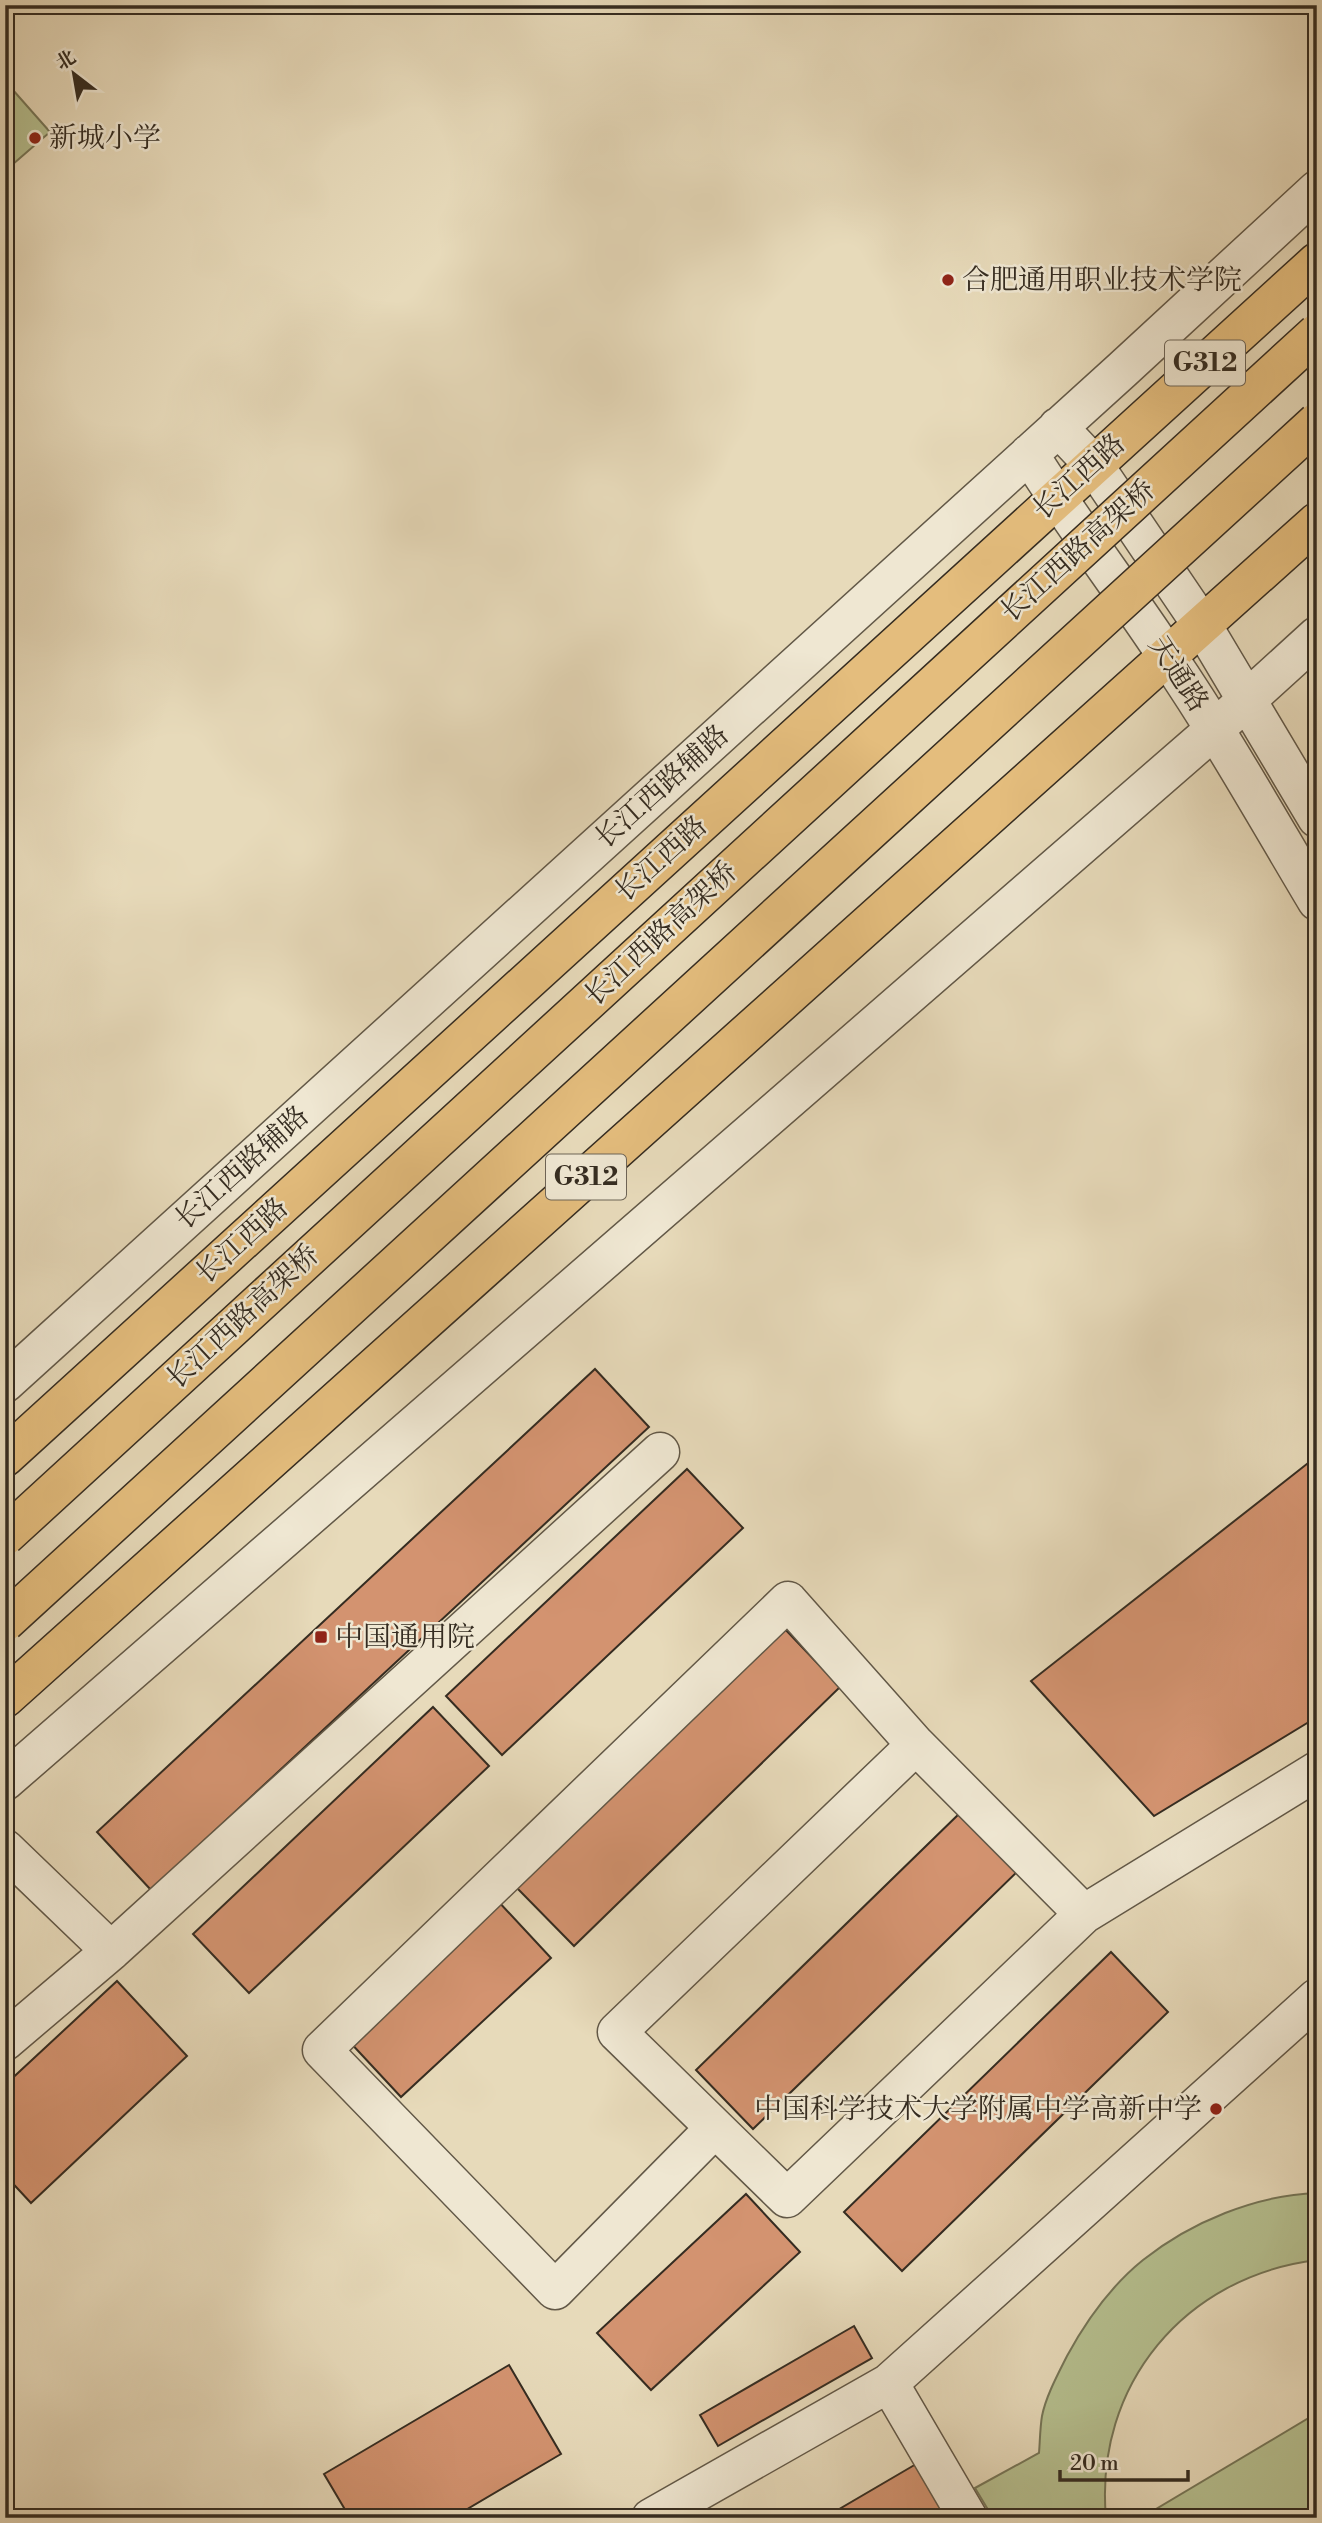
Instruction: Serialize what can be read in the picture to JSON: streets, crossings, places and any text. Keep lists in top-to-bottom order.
{
  "streets": {
    "highway": ["G312", "长江西路", "长江西路高架桥"],
    "street": ["天通路", "长江西路辅路"]
  },
  "crossings": [
    ["G312", "天通路"],
    ["长江西路", "天通路"],
    ["天通路", "长江西路辅路"]
  ],
  "places": {
    "other": ["新城小学", "合肥通用职业技术学院", "中国科学技术大学附属中学高新中学"],
    "transit": ["中国通用院"]
  },
  "scale_bar": "20 m",
  "north": "top left"
}
